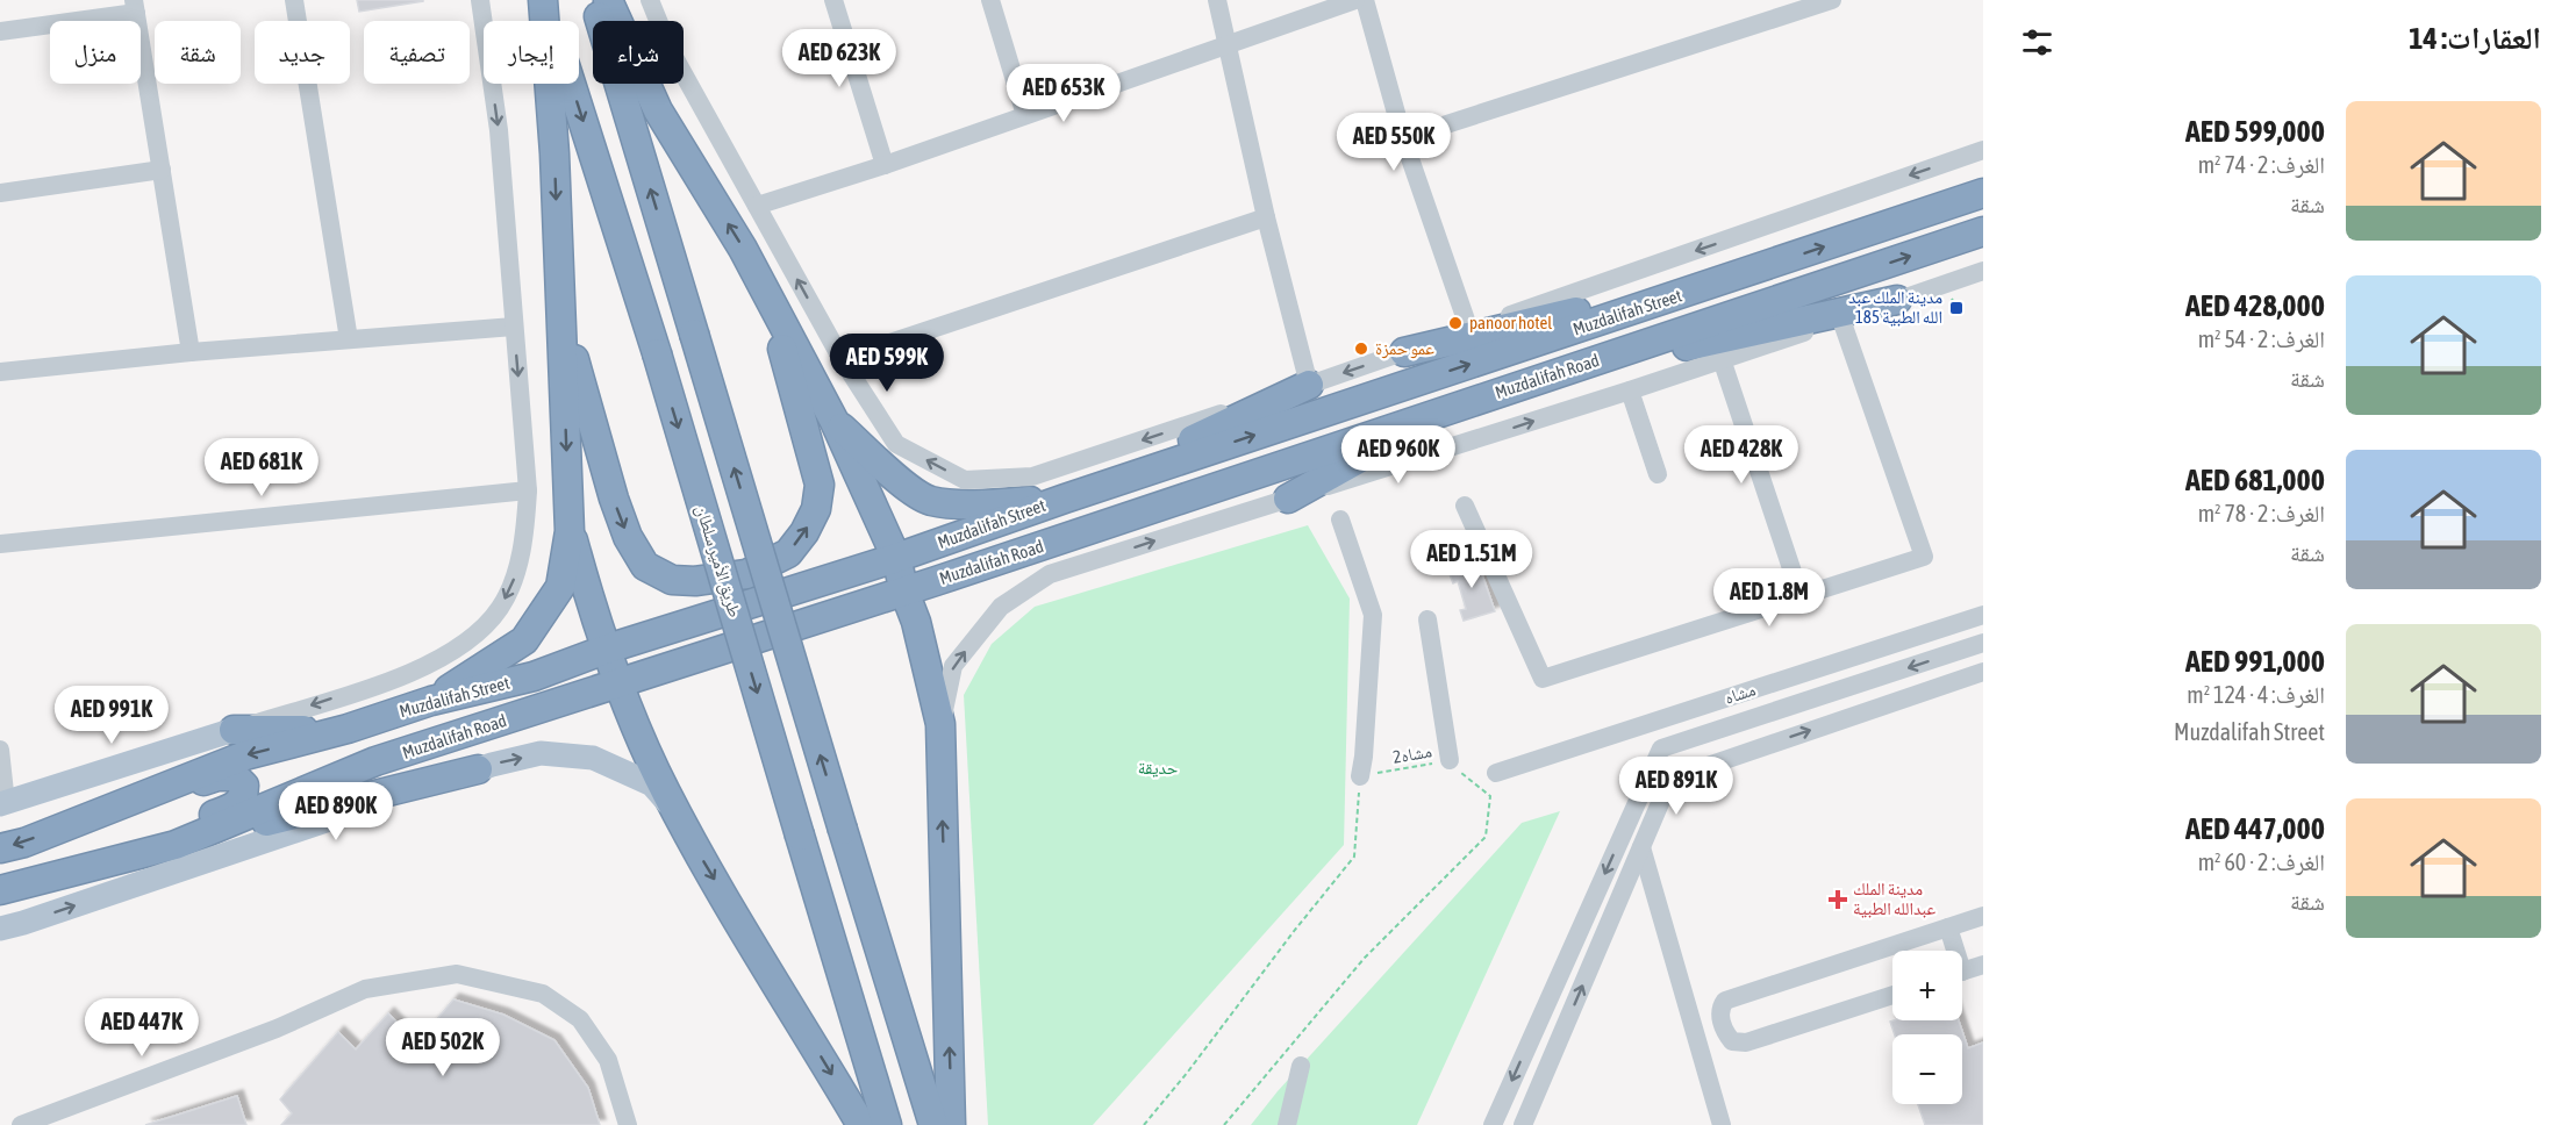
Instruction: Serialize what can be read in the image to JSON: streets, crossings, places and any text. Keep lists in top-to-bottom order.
{
  "streets": {
    "highway": ["Muzdalifah Street", "Muzdalifah Road", "طريق الأمير سلطان"],
    "street": ["مشاه"],
    "path": ["مشاه2"]
  },
  "parks": ["حديقة"],
  "places": {
    "transit": ["مدينة الملك عبد الله الطبية 185"],
    "other": ["panoor hotel", "عمو حمزة"],
    "health": ["مدينة الملك عبدالله الطبية"]
  },
  "page": {
    "heading": "العقارات: 14",
    "chip": [
      "شراء",
      "إيجار",
      "تصفية",
      "جديد",
      "شقة",
      "منزل"
    ],
    "price": [
      "AED 623K",
      "AED 653K",
      "AED 550K",
      "AED 599K",
      "AED 960K",
      "AED 428K",
      "AED 681K",
      "AED 1.51M",
      "AED 1.8M",
      "AED 991K",
      "AED 891K",
      "AED 890K",
      "AED 447K",
      "AED 502K"
    ],
    "list": [
      {
        "name": "AED 599,000",
        "note": "الغرف: 2 · 74 m² · شقة"
      },
      {
        "name": "AED 428,000",
        "note": "الغرف: 2 · 54 m² · شقة"
      },
      {
        "name": "AED 681,000",
        "note": "الغرف: 2 · 78 m² · شقة"
      },
      {
        "name": "AED 991,000",
        "note": "الغرف: 4 · 124 m² · Muzdalifah Street"
      },
      {
        "name": "AED 447,000",
        "note": "الغرف: 2 · 60 m² · شقة"
      }
    ],
    "map_buttons": ["+", "−"]
  }
}
